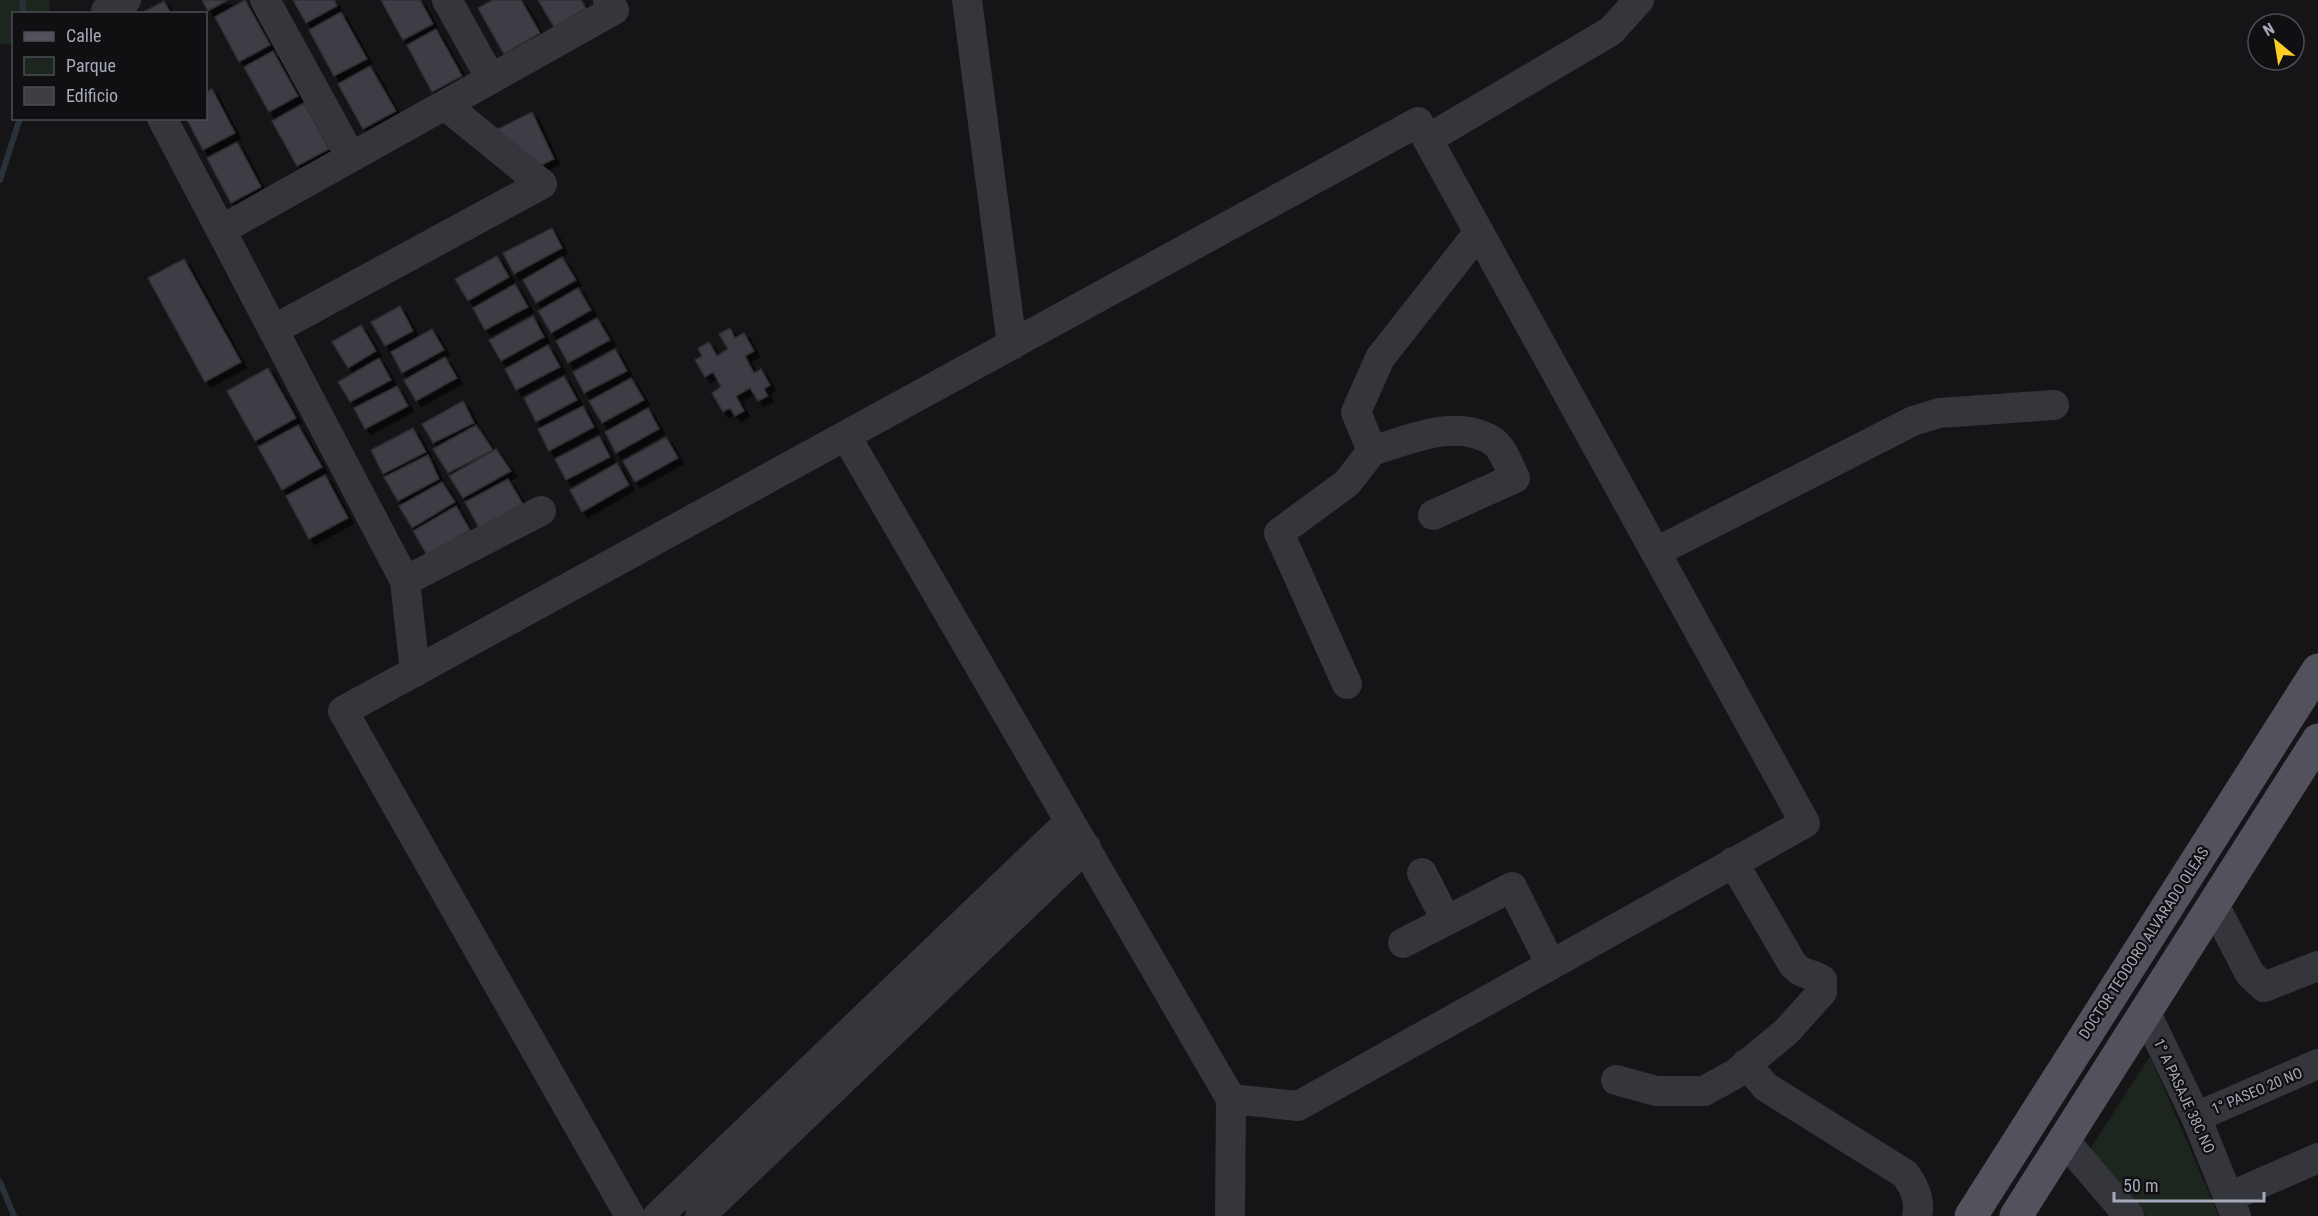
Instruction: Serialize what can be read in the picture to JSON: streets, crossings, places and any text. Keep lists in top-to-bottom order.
{
  "streets": {
    "main road": ["DOCTOR TEODORO ALVARADO OLEAS"],
    "street": ["1° PASEO 20 NO", "1° A PASAJE 38C NO"]
  },
  "crossings": [
    ["1° PASEO 20 NO", "1° A PASAJE 38C NO"]
  ],
  "legend": ["Calle", "Parque", "Edificio"],
  "scale_bar": "50 m",
  "north": "top left"
}
